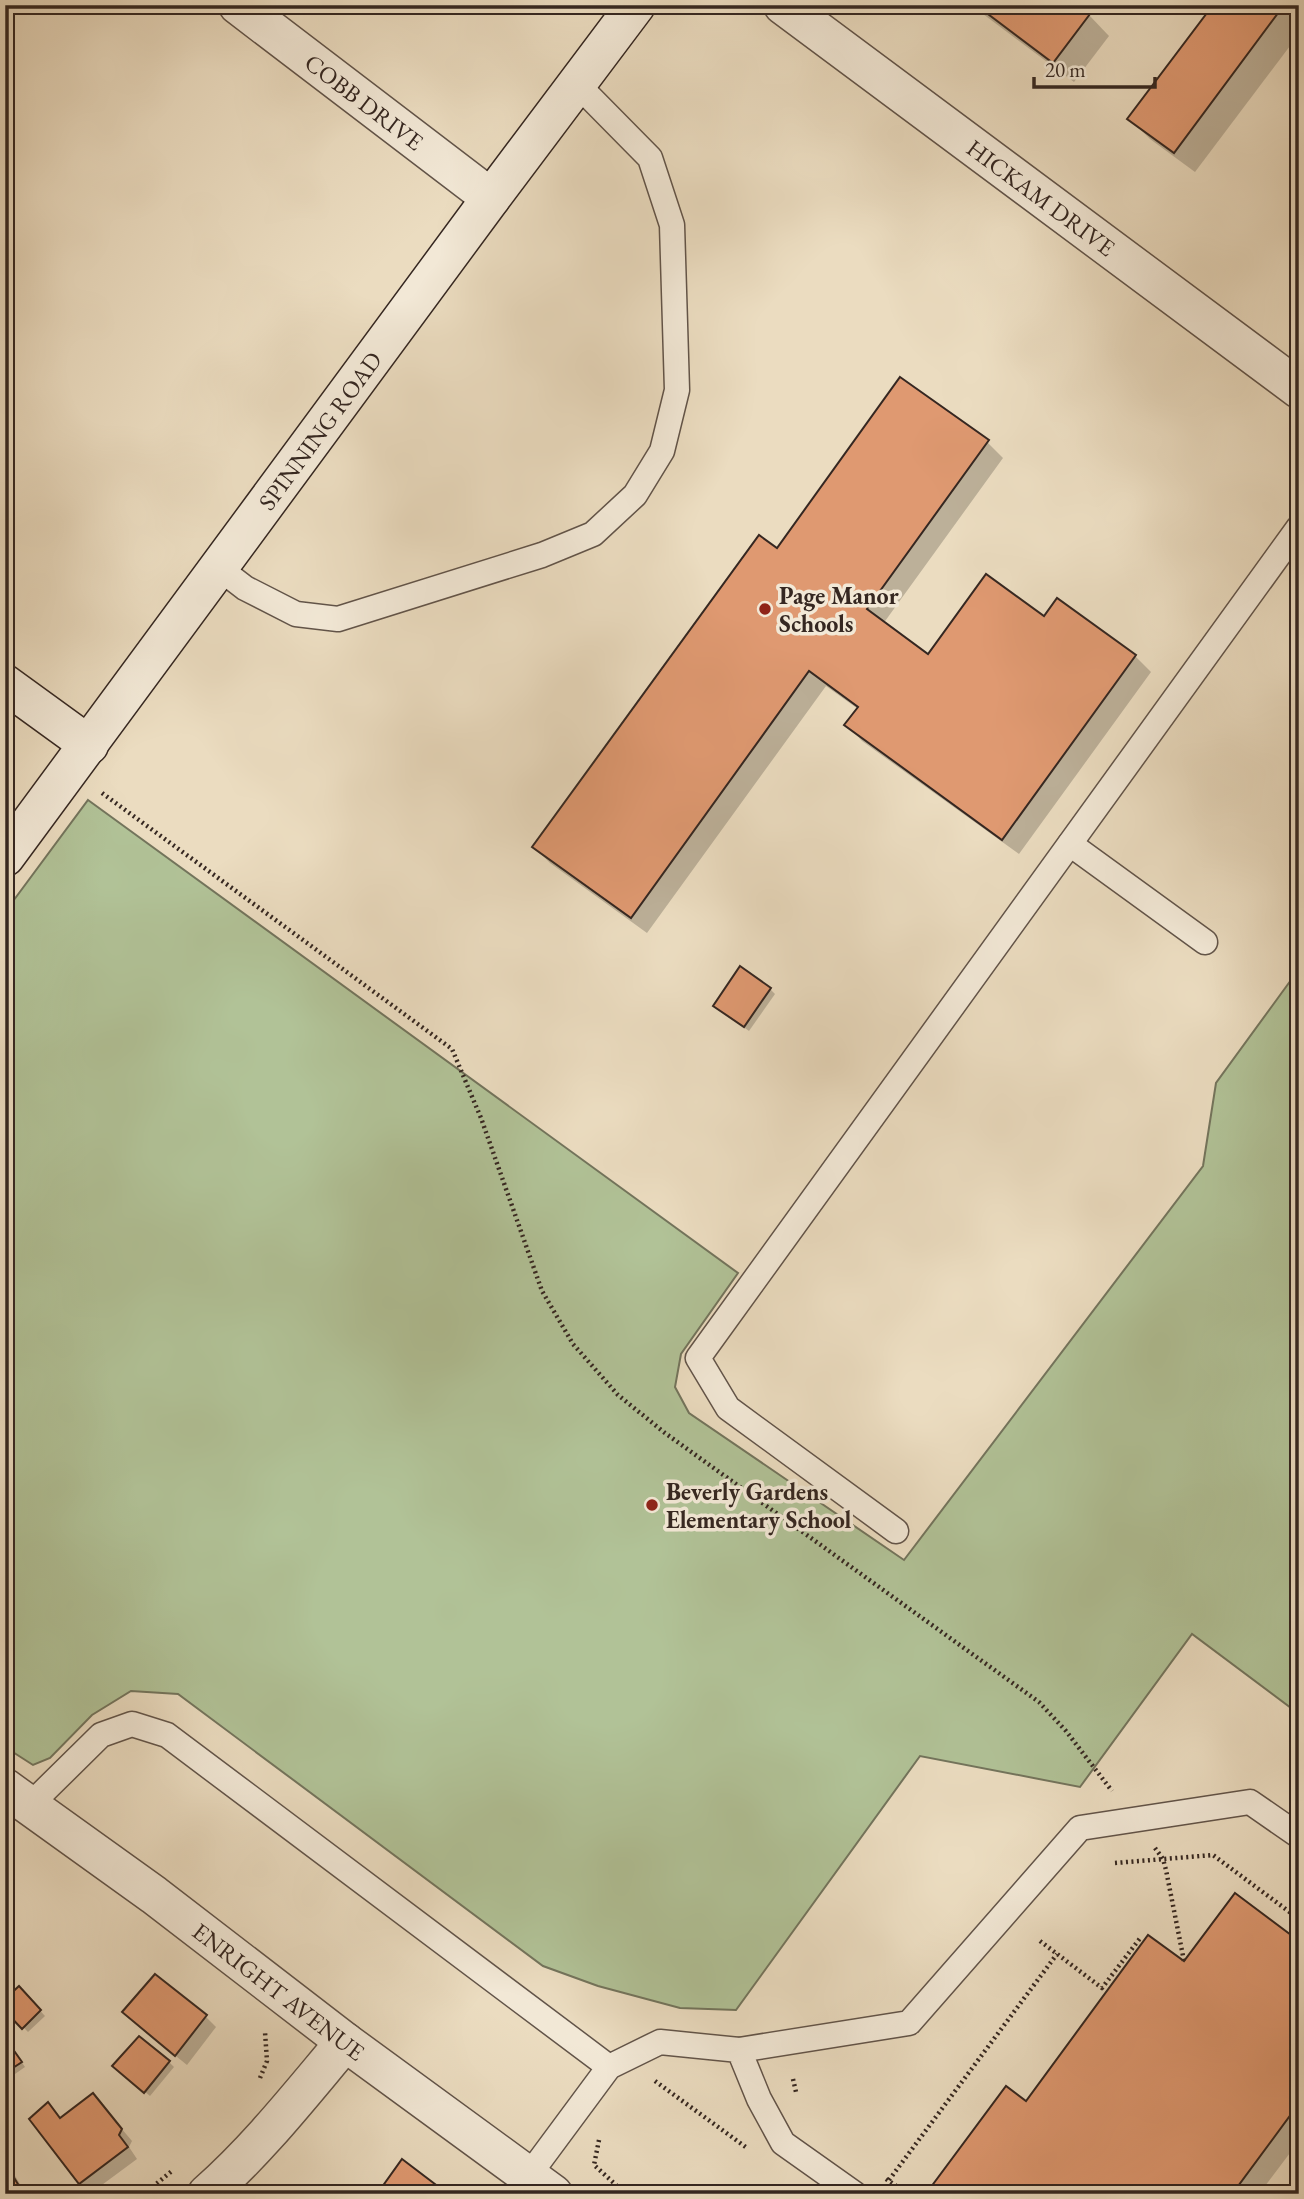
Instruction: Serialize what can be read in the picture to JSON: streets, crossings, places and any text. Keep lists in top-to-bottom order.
{
  "streets": {
    "street": [
      "COBB DRIVE",
      "HICKAM DRIVE",
      "SPINNING ROAD",
      "ENRIGHT AVENUE"
    ]
  },
  "crossings": [
    ["COBB DRIVE", "SPINNING ROAD"]
  ],
  "places": ["Page Manor Schools", "Beverly Gardens Elementary School"],
  "scale_bar": "20 m"
}
